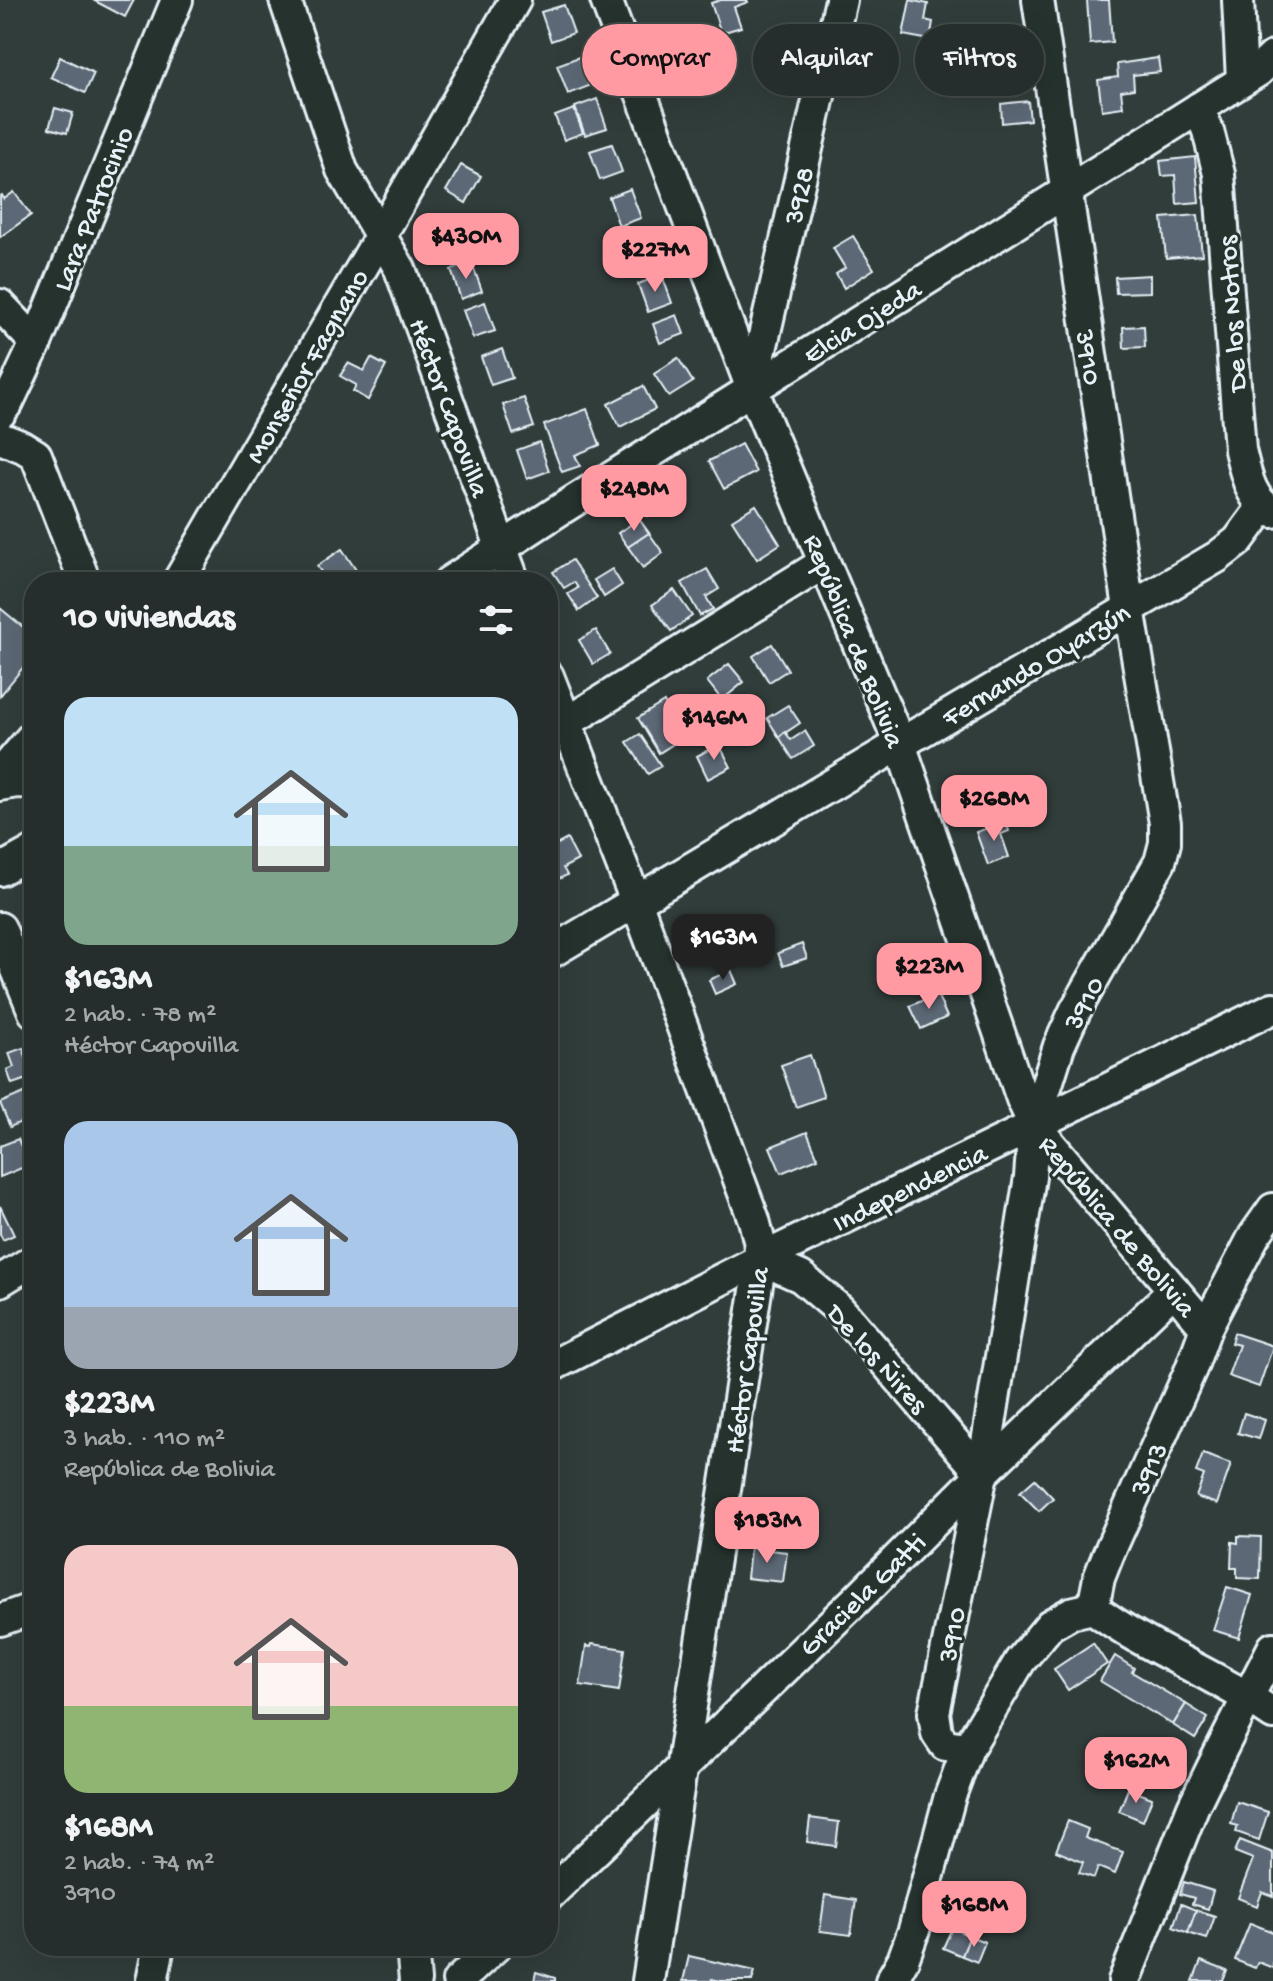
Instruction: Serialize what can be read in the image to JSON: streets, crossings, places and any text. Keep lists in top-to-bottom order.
{
  "streets": {
    "street": [
      "3928",
      "Lara Patrocinio",
      "De los Notros",
      "Elcia Ojeda",
      "3910",
      "Monseñor Fagnano",
      "Héctor Capovilla",
      "República de Bolivia",
      "Fernando Oyarzún",
      "Independencia",
      "De los Ñires",
      "3913",
      "Graciela Gatti"
    ]
  },
  "crossings": [
    ["3928", "Elcia Ojeda"],
    ["3928", "República de Bolivia"],
    ["De los Notros", "Elcia Ojeda"],
    ["De los Notros", "Fernando Oyarzún"],
    ["Elcia Ojeda", "3910"],
    ["Elcia Ojeda", "Héctor Capovilla"],
    ["Elcia Ojeda", "República de Bolivia"],
    ["3910", "República de Bolivia"],
    ["3910", "Fernando Oyarzún"],
    ["3910", "Independencia"],
    ["3910", "De los Ñires"],
    ["3910", "Graciela Gatti"],
    ["Monseñor Fagnano", "Héctor Capovilla"],
    ["Héctor Capovilla", "Fernando Oyarzún"],
    ["Héctor Capovilla", "Independencia"],
    ["Héctor Capovilla", "De los Ñires"],
    ["Héctor Capovilla", "Graciela Gatti"],
    ["República de Bolivia", "Fernando Oyarzún"],
    ["República de Bolivia", "Independencia"],
    ["República de Bolivia", "3913"],
    ["República de Bolivia", "Graciela Gatti"],
    ["Independencia", "De los Ñires"],
    ["De los Ñires", "Graciela Gatti"]
  ],
  "page": {
    "chip": ["Comprar", "Alquilar", "Filtros"],
    "price": [
      "$430M",
      "$227M",
      "$248M",
      "$146M",
      "$268M",
      "$163M",
      "$223M",
      "$183M",
      "$162M",
      "$168M"
    ],
    "heading": "10 viviendas",
    "list": [
      {
        "name": "$163M",
        "note": "2 hab. · 78 m² · Héctor Capovilla"
      },
      {
        "name": "$223M",
        "note": "3 hab. · 110 m² · República de Bolivia"
      },
      {
        "name": "$168M",
        "note": "2 hab. · 74 m² · 3910"
      }
    ]
  }
}
